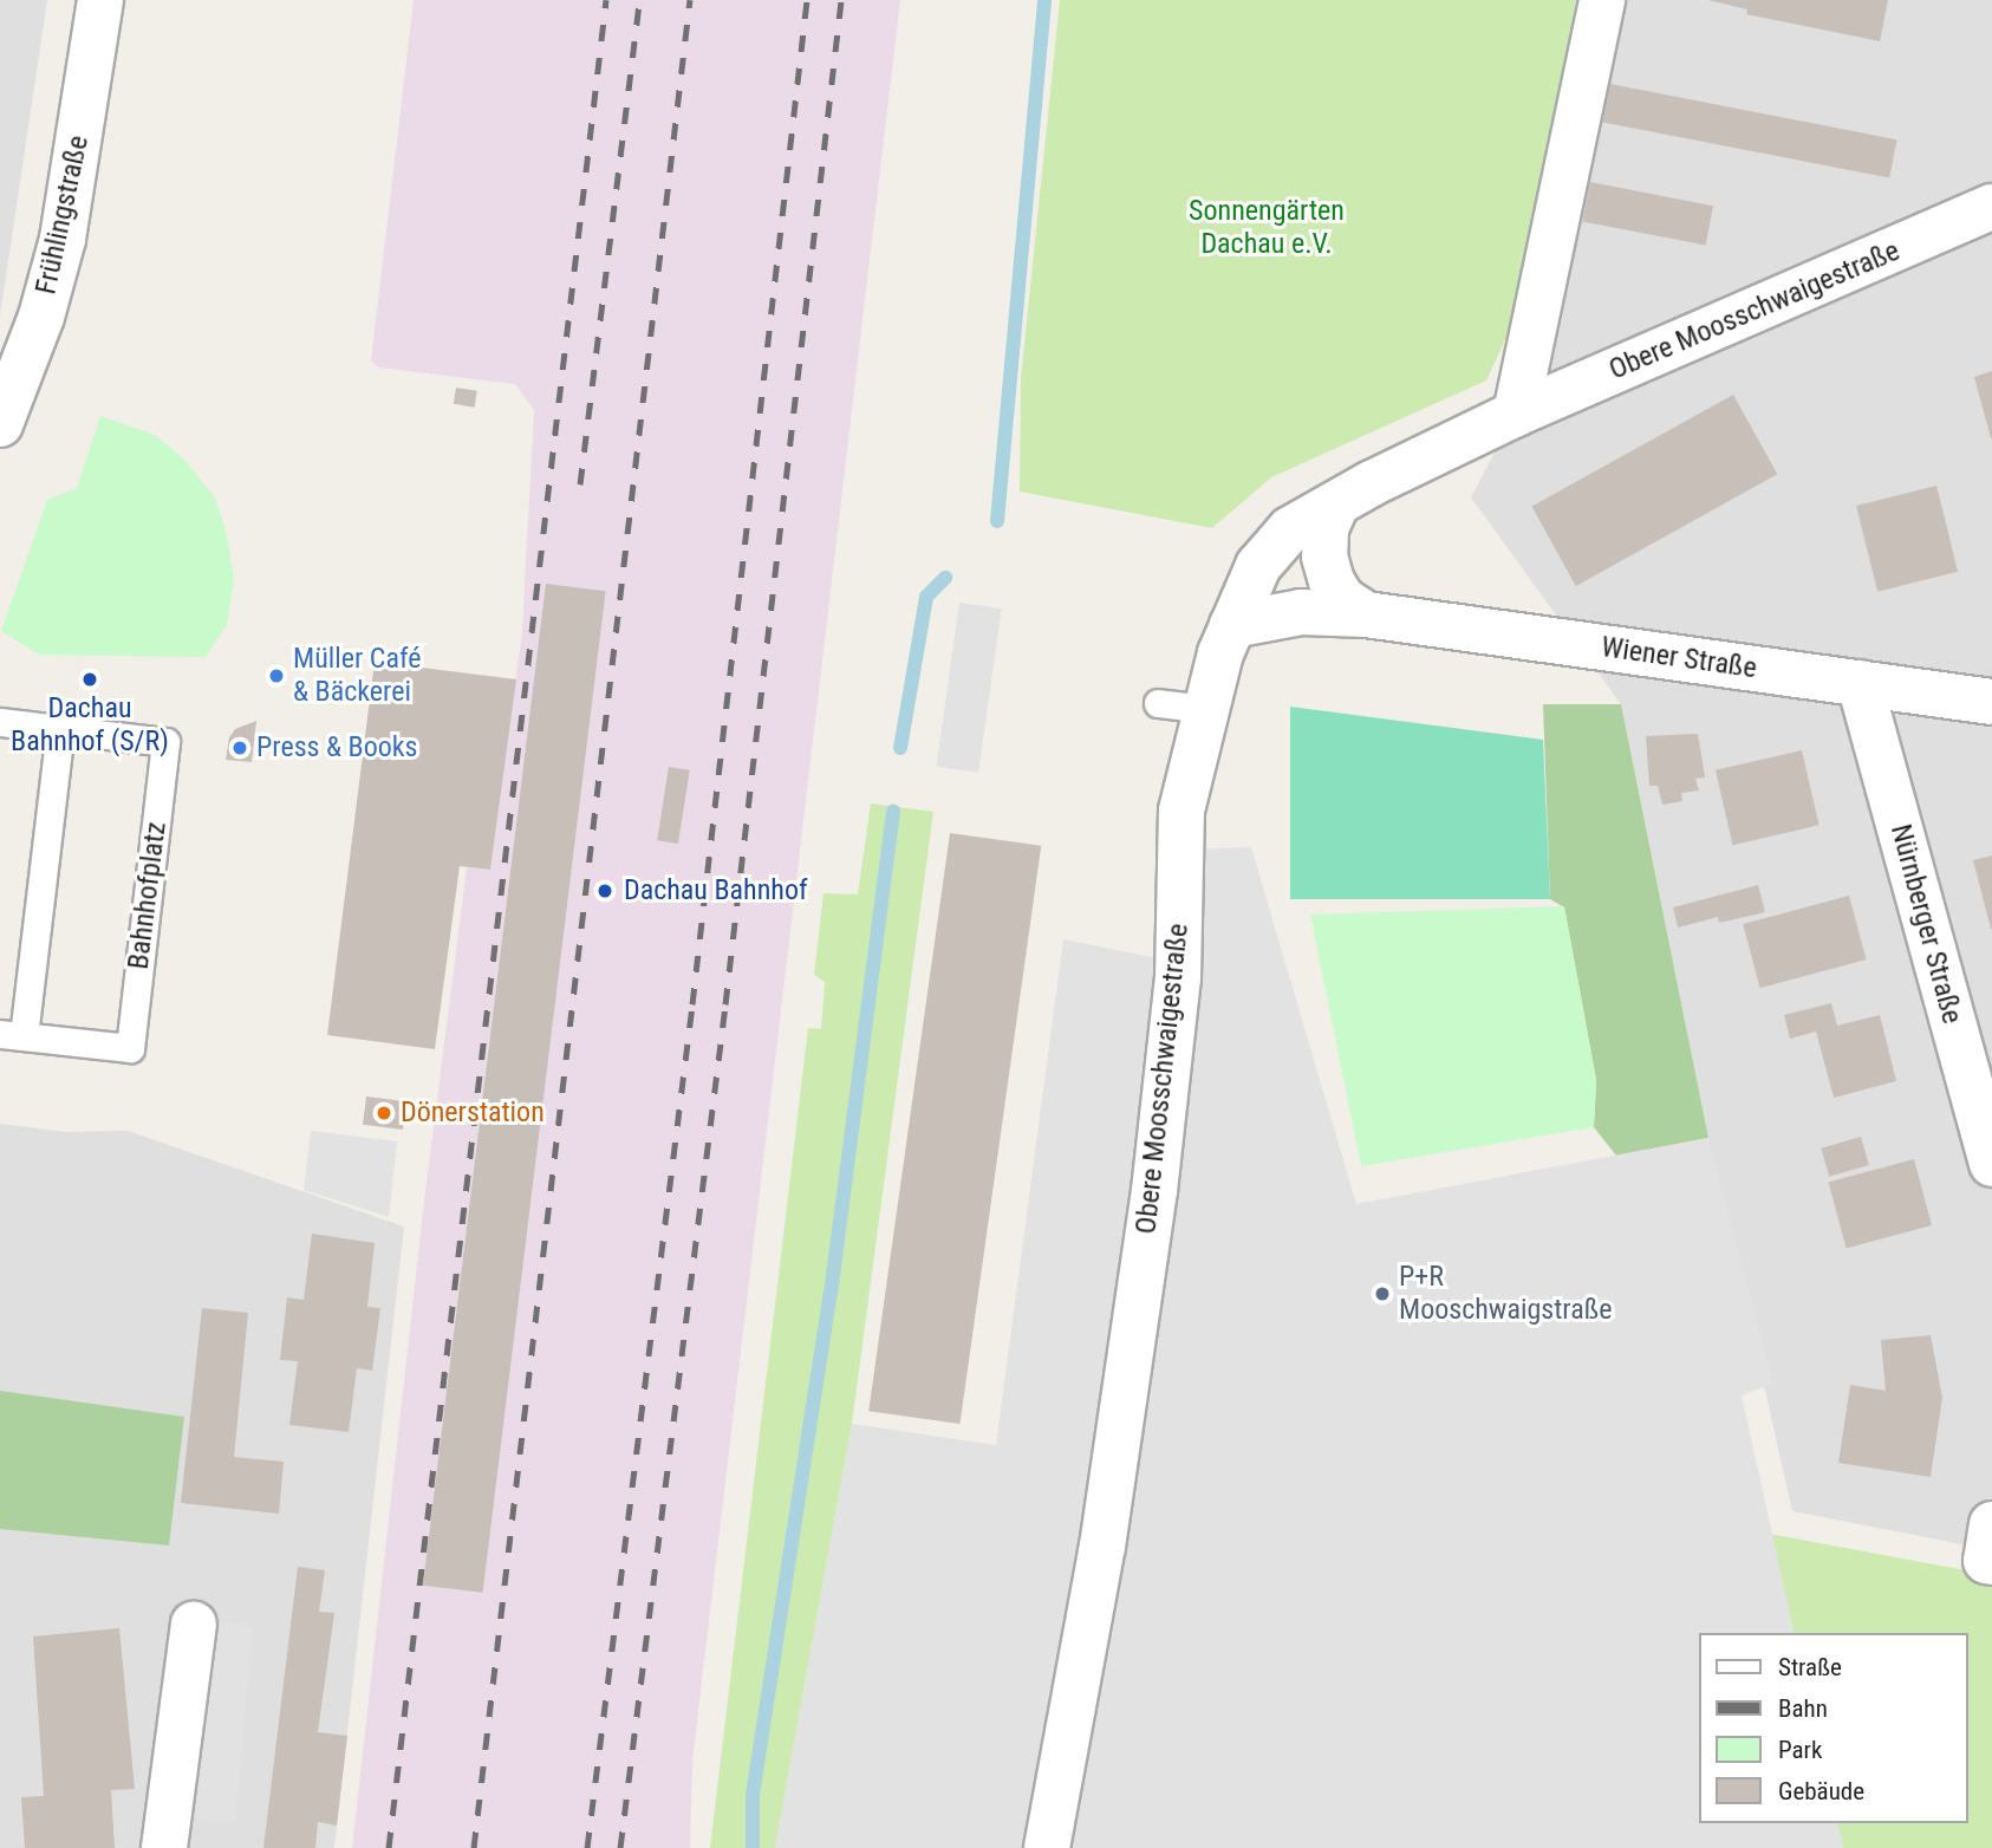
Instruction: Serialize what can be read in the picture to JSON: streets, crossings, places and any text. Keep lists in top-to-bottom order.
{
  "streets": {
    "street": [
      "Frühlingstraße",
      "Obere Moosschwaigestraße",
      "Wiener Straße",
      "Nürnberger Straße"
    ],
    "lane": ["Bahnhofplatz"]
  },
  "crossings": [
    ["Obere Moosschwaigestraße", "Wiener Straße"],
    ["Wiener Straße", "Nürnberger Straße"]
  ],
  "parks": ["Sonnengärten Dachau e.V."],
  "places": [
    "Müller Café & Bäckerei",
    "Dachau Bahnhof (S/R)",
    "Press & Books",
    "Dachau Bahnhof",
    "Dönerstation",
    "P+R Mooschwaigstraße"
  ],
  "legend": [
    "Straße",
    "Bahn",
    "Park",
    "Gebäude"
  ]
}
